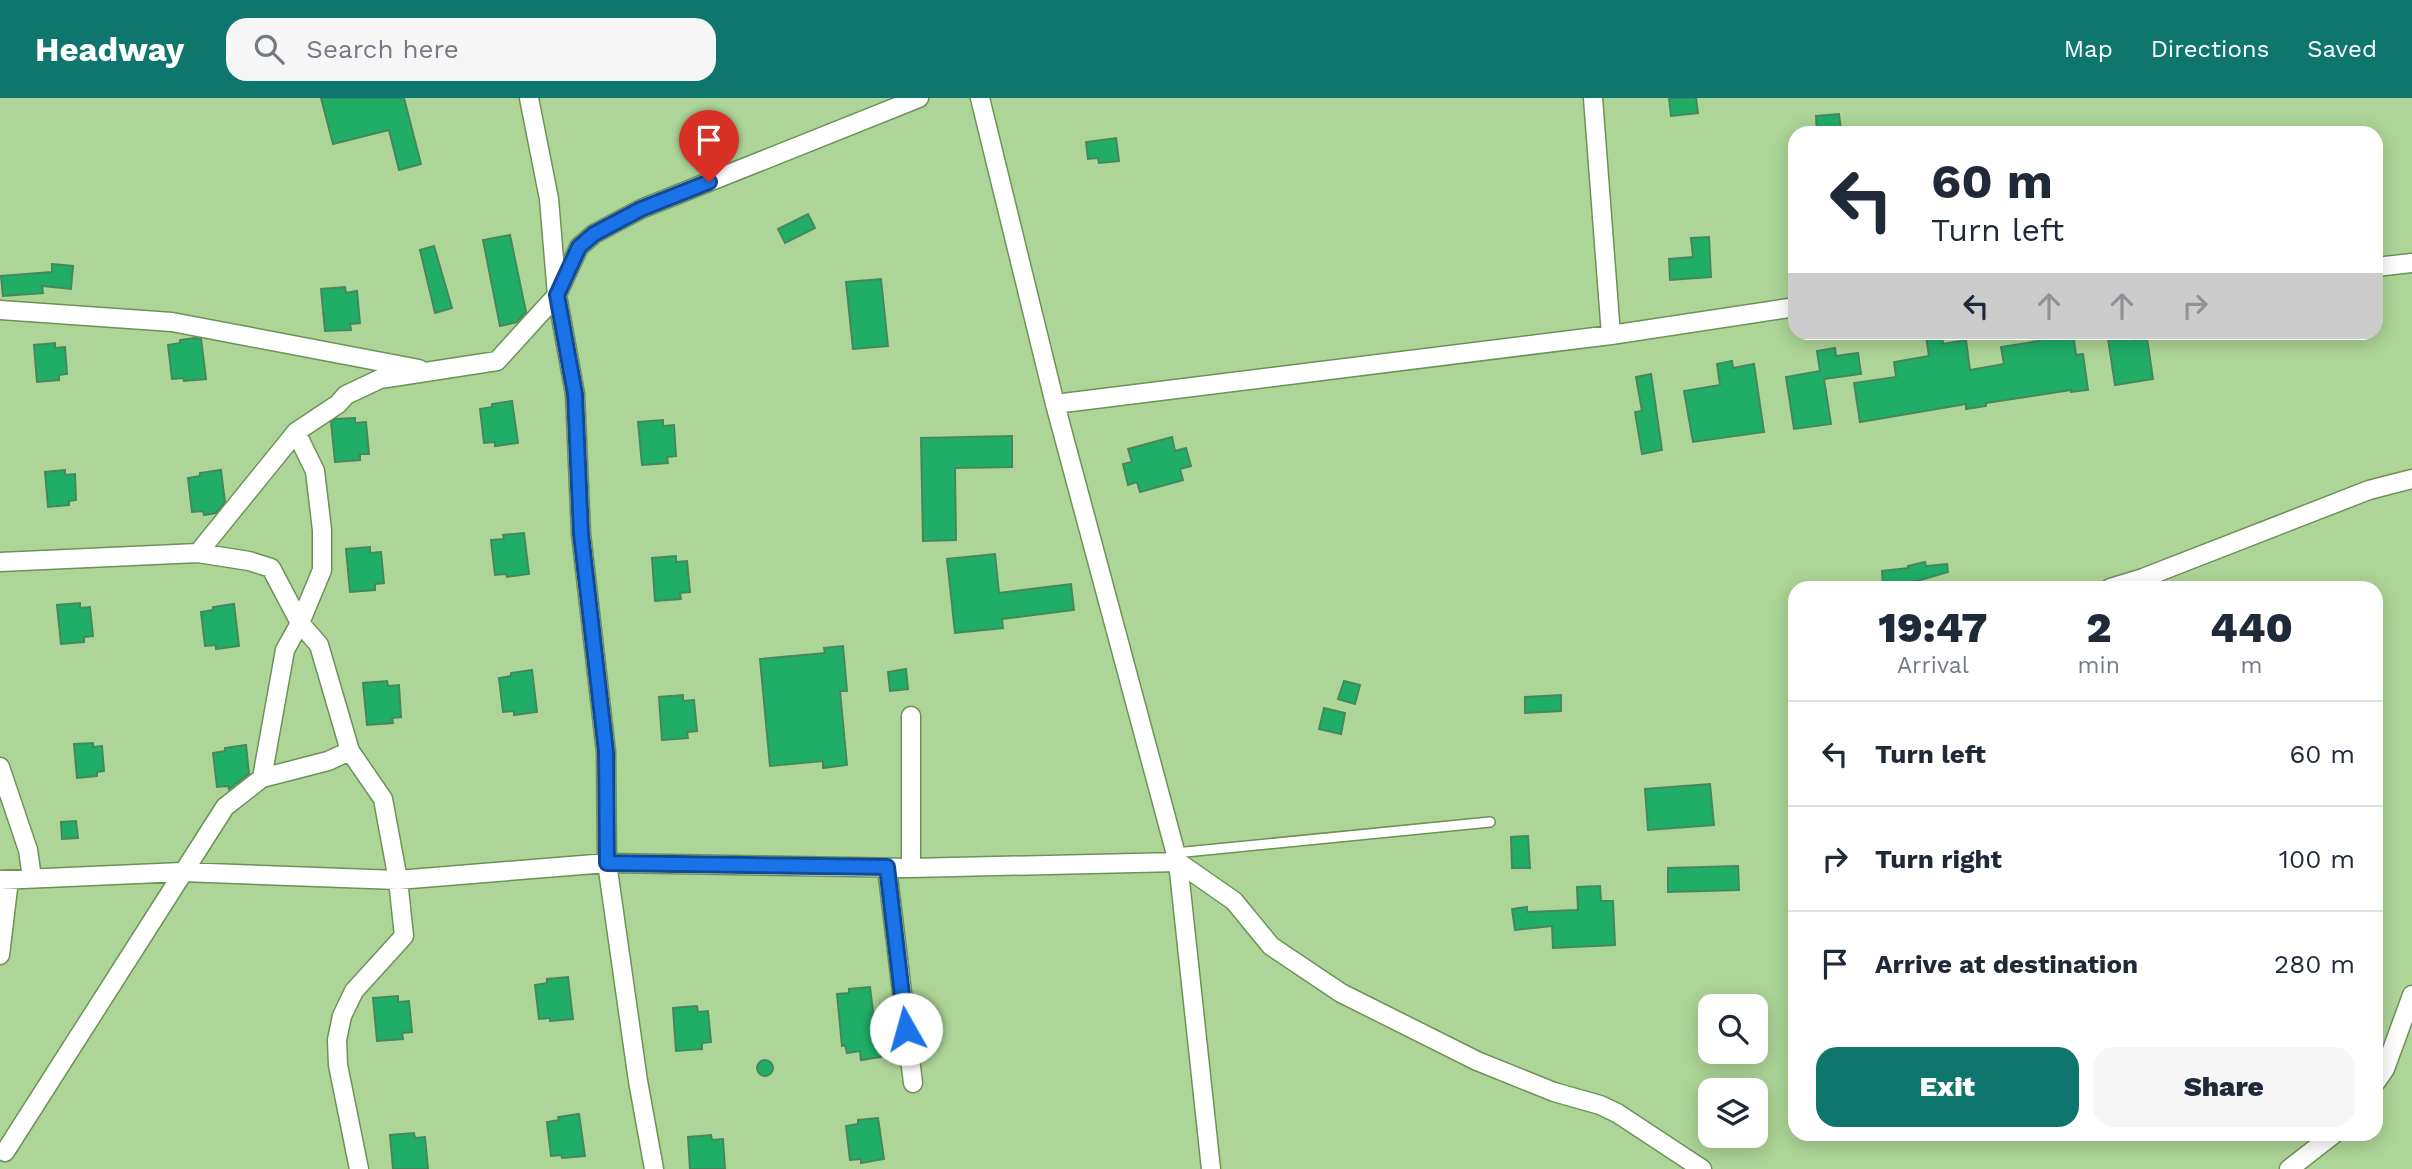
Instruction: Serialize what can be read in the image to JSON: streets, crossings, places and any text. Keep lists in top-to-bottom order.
{
  "page": {
    "header": "Headway",
    "search": "Search here",
    "nav": ["Map", "Directions", "Saved"],
    "turn": ["60 m", "Turn left"],
    "eta": [
      "19:47",
      "Arrival",
      "2",
      "min",
      "440",
      "m"
    ],
    "list": [
      {
        "name": "Turn left",
        "value": "60 m"
      },
      {
        "name": "Turn right",
        "value": "100 m"
      },
      {
        "name": "Arrive at destination",
        "value": "280 m"
      }
    ],
    "buttons": ["Exit", "Share"]
  }
}
